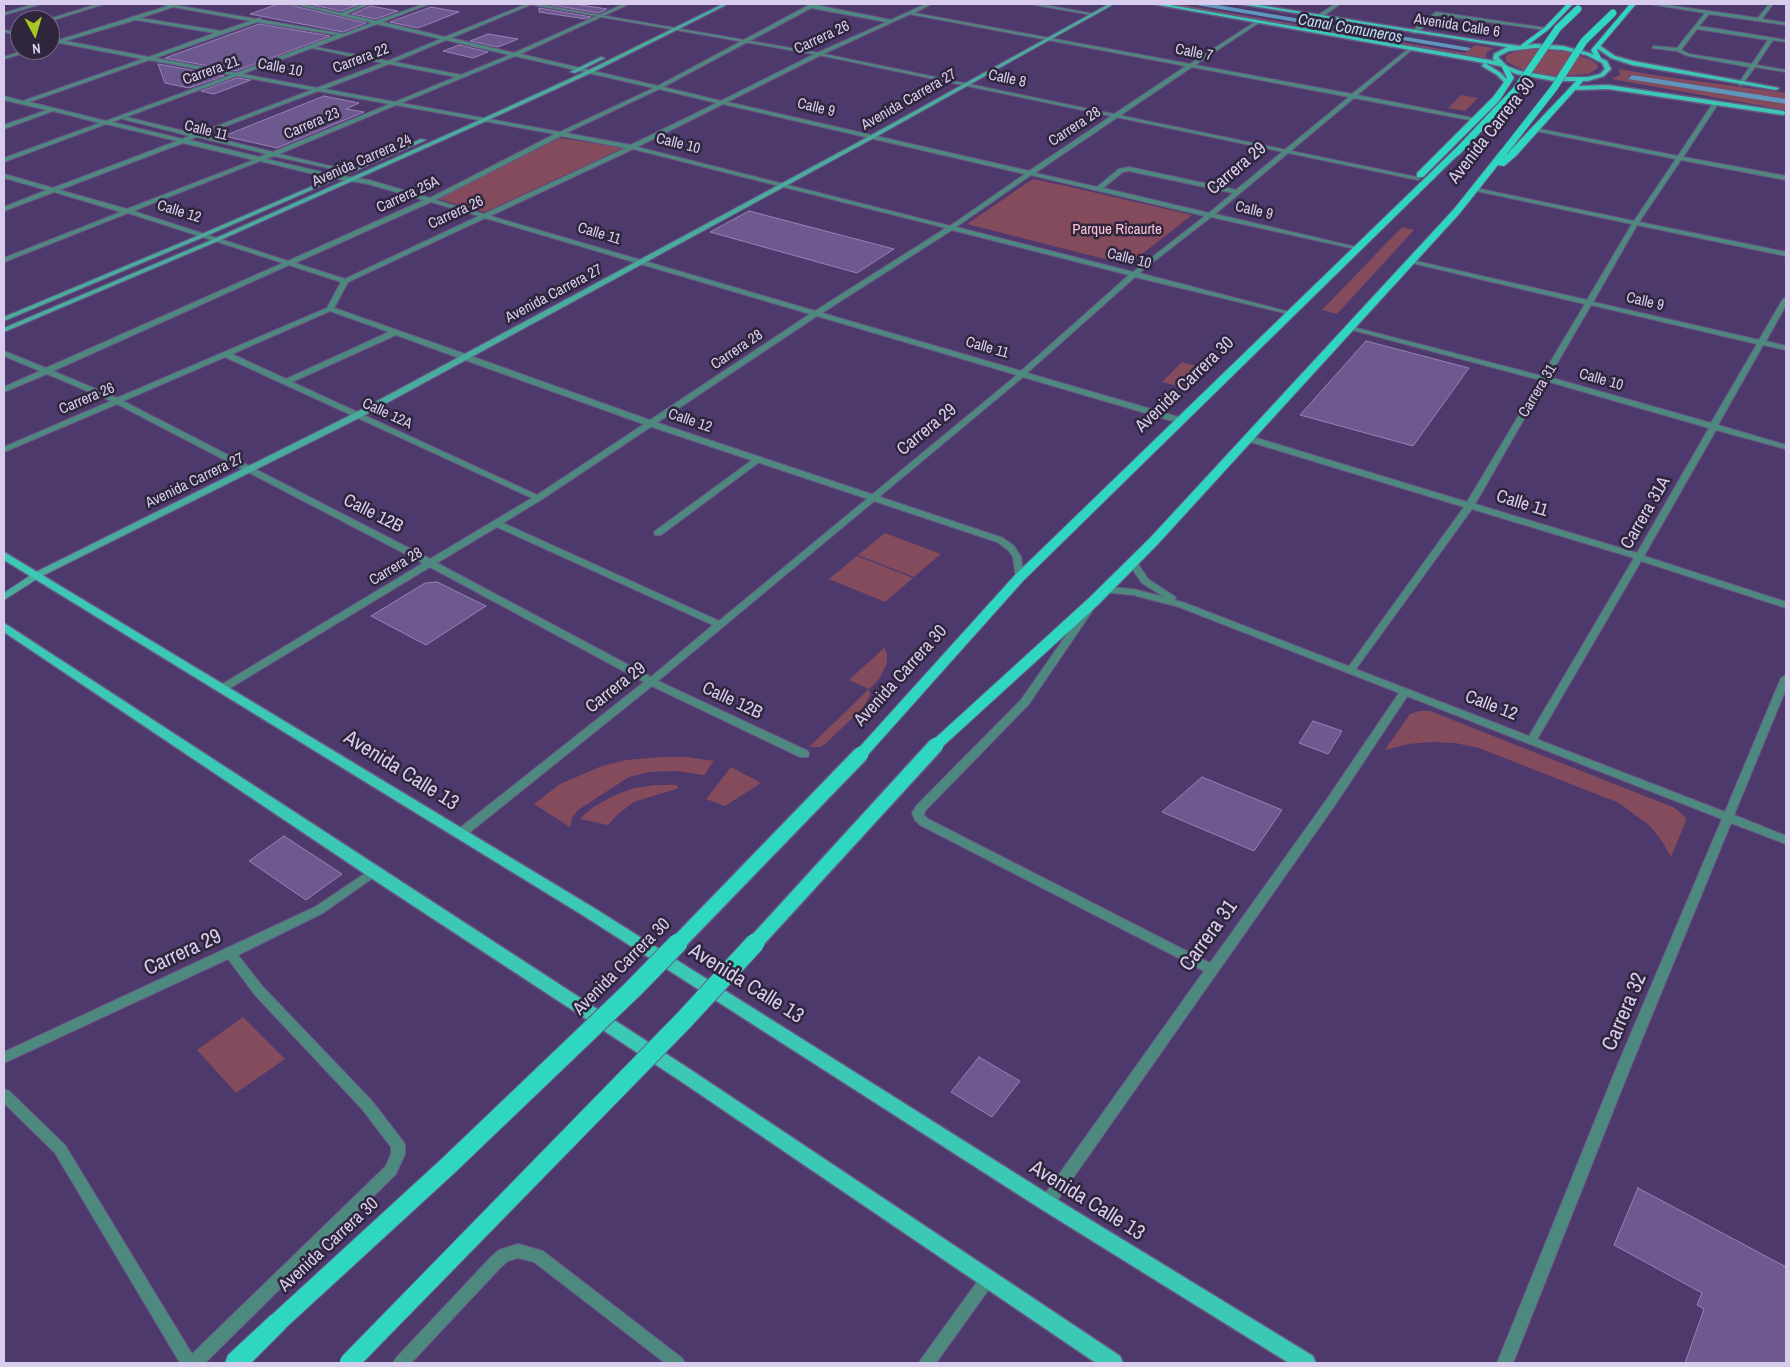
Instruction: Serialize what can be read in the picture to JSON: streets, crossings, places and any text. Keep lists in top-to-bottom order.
{
  "streets": {
    "highway": ["Avenida Carrera 30"],
    "main road": [
      "Avenida Calle 6",
      "Avenida Carrera 27",
      "Avenida Carrera 24",
      "Avenida Calle 13"
    ],
    "street": [
      "Carrera 26",
      "Calle 7",
      "Carrera 22",
      "Calle 10",
      "Carrera 21",
      "Calle 8",
      "Calle 9",
      "Carrera 23",
      "Carrera 28",
      "Calle 11",
      "Carrera 29",
      "Carrera 25A",
      "Calle 12",
      "Carrera 31",
      "Calle 12A",
      "Carrera 31A",
      "Calle 12B",
      "Carrera 32"
    ]
  },
  "crossings": [
    ["Avenida Calle 6", "Carrera 28"],
    ["Avenida Calle 6", "Carrera 29"],
    ["Carrera 26", "Calle 7"],
    ["Carrera 26", "Calle 10"],
    ["Carrera 26", "Calle 8"],
    ["Carrera 26", "Calle 9"],
    ["Carrera 26", "Calle 11"],
    ["Carrera 26", "Calle 12"],
    ["Carrera 26", "Calle 12A"],
    ["Carrera 26", "Calle 12B"],
    ["Calle 7", "Avenida Carrera 27"],
    ["Calle 7", "Carrera 28"],
    ["Calle 7", "Carrera 29"],
    ["Carrera 22", "Calle 10"],
    ["Carrera 22", "Calle 8"],
    ["Carrera 22", "Calle 9"],
    ["Carrera 22", "Calle 11"],
    ["Carrera 22", "Calle 12"],
    ["Calle 10", "Carrera 21"],
    ["Calle 10", "Avenida Carrera 27"],
    ["Calle 10", "Carrera 23"],
    ["Calle 10", "Carrera 28"],
    ["Calle 10", "Avenida Carrera 30"],
    ["Calle 10", "Avenida Carrera 24"],
    ["Calle 10", "Carrera 29"],
    ["Calle 10", "Carrera 25A"],
    ["Calle 10", "Carrera 31"],
    ["Calle 10", "Carrera 31A"],
    ["Carrera 21", "Calle 9"],
    ["Carrera 21", "Calle 11"],
    ["Calle 8", "Avenida Carrera 27"],
    ["Calle 8", "Carrera 23"],
    ["Calle 8", "Carrera 28"],
    ["Calle 8", "Avenida Carrera 24"],
    ["Calle 8", "Carrera 29"],
    ["Calle 8", "Carrera 25A"],
    ["Avenida Carrera 27", "Calle 9"],
    ["Avenida Carrera 27", "Calle 11"],
    ["Avenida Carrera 27", "Calle 12"],
    ["Avenida Carrera 27", "Calle 12A"],
    ["Avenida Carrera 27", "Calle 12B"],
    ["Avenida Carrera 27", "Avenida Calle 13"],
    ["Calle 9", "Carrera 23"],
    ["Calle 9", "Carrera 28"],
    ["Calle 9", "Avenida Carrera 30"],
    ["Calle 9", "Avenida Carrera 24"],
    ["Calle 9", "Carrera 29"],
    ["Calle 9", "Carrera 25A"],
    ["Calle 9", "Carrera 31"],
    ["Calle 9", "Carrera 31A"],
    ["Carrera 23", "Calle 11"],
    ["Carrera 23", "Calle 12"],
    ["Carrera 28", "Calle 11"],
    ["Carrera 28", "Calle 12"],
    ["Carrera 28", "Calle 12A"],
    ["Carrera 28", "Calle 12B"],
    ["Carrera 28", "Avenida Calle 13"],
    ["Calle 11", "Avenida Carrera 30"],
    ["Calle 11", "Avenida Carrera 24"],
    ["Calle 11", "Carrera 29"],
    ["Calle 11", "Carrera 25A"],
    ["Calle 11", "Carrera 31"],
    ["Calle 11", "Carrera 31A"],
    ["Avenida Carrera 30", "Calle 12"],
    ["Avenida Carrera 24", "Calle 12"],
    ["Carrera 29", "Calle 12"],
    ["Carrera 29", "Calle 12B"],
    ["Carrera 29", "Avenida Calle 13"],
    ["Carrera 25A", "Calle 12"],
    ["Carrera 25A", "Calle 12B"],
    ["Calle 12", "Carrera 31"],
    ["Calle 12", "Carrera 31A"],
    ["Calle 12", "Carrera 32"],
    ["Carrera 31", "Avenida Calle 13"]
  ],
  "water": ["Canal Comuneros"],
  "parks": ["Parque Ricaurte"],
  "north": "bottom"
}
